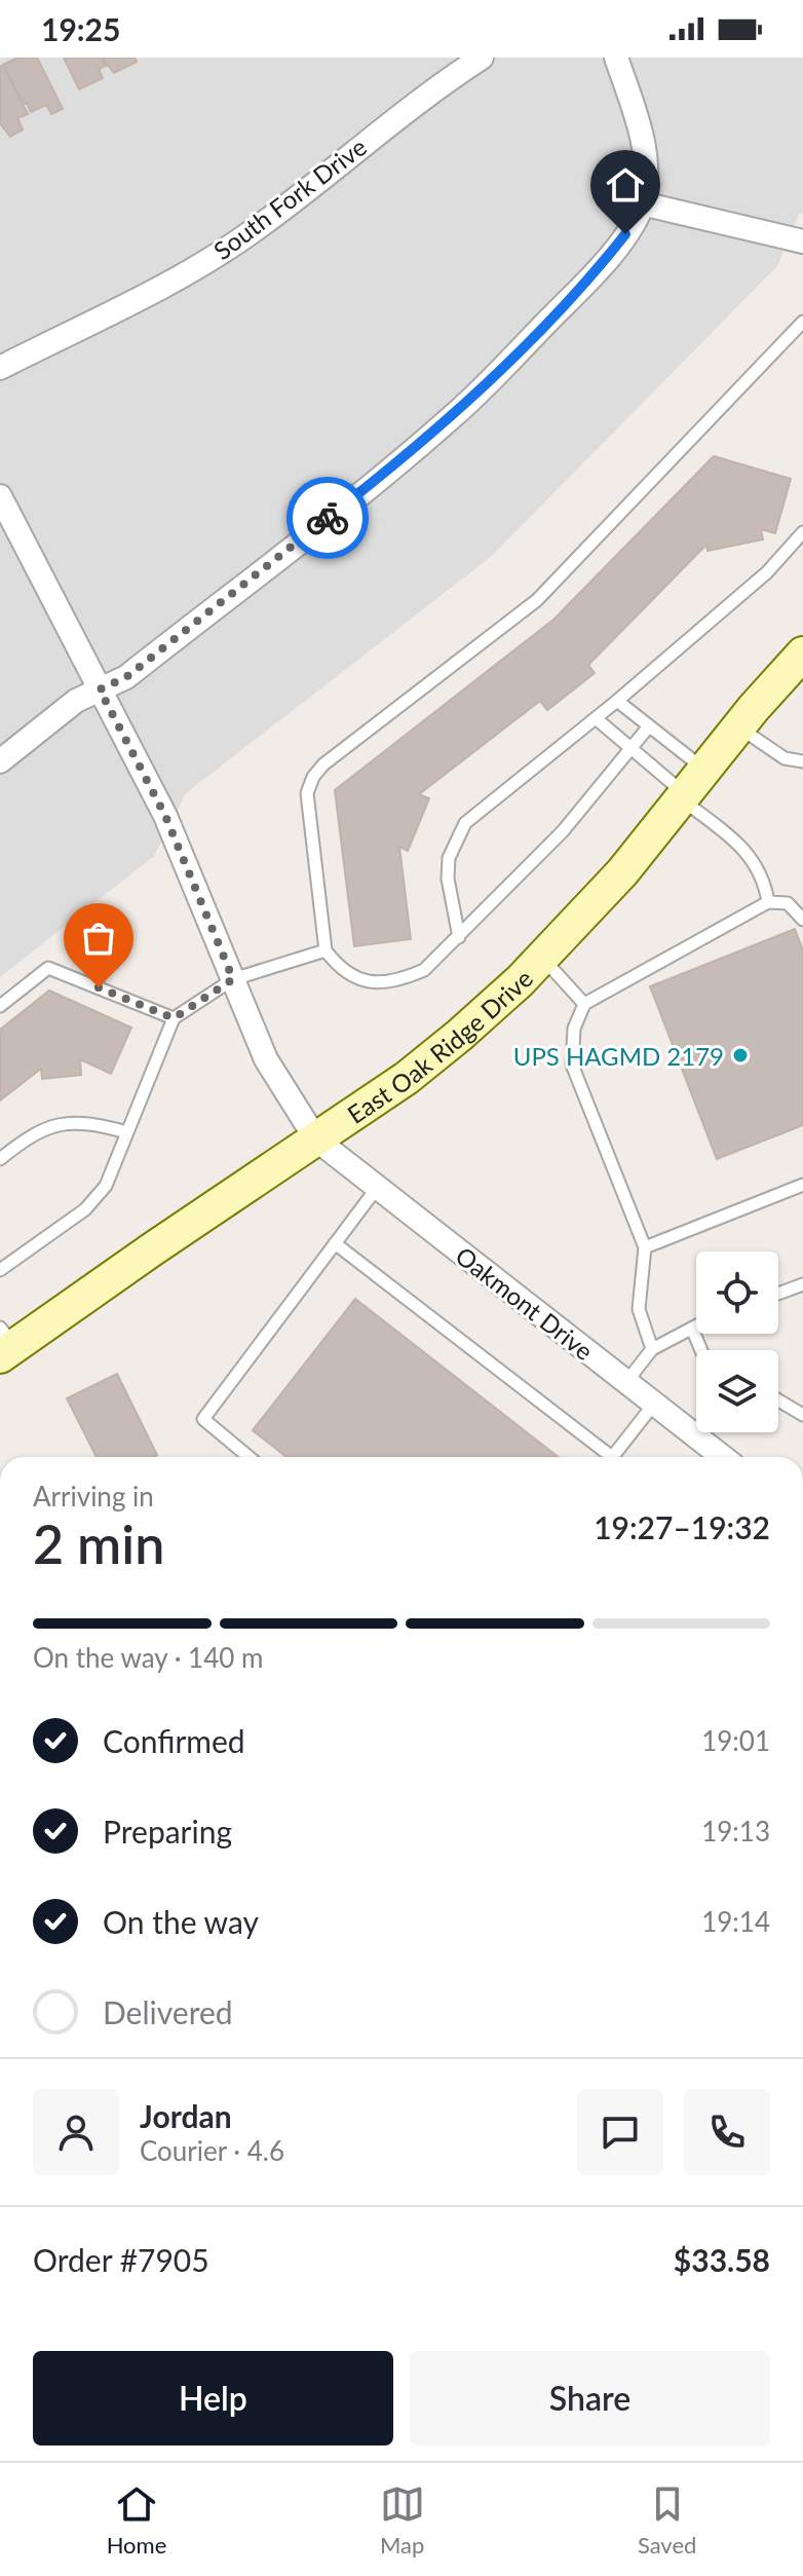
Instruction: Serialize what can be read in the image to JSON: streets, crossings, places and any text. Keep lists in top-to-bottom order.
{
  "streets": {
    "main road": ["East Oak Ridge Drive"],
    "street": ["South Fork Drive", "Oakmont Drive"]
  },
  "crossings": [
    ["East Oak Ridge Drive", "Oakmont Drive"]
  ],
  "places": ["UPS HAGMD 2179"],
  "page": {
    "status": "19:25",
    "heading": ["2 min", "Arriving in", "19:27–19:32"],
    "panel": [
      "Jordan",
      "Courier · 4.6",
      "Order #7905",
      "$33.58"
    ],
    "bar": "On the way · 140 m",
    "list": [
      ["Confirmed", "19:01"],
      ["Preparing", "19:13"],
      ["On the way", "19:14"],
      "Delivered"
    ],
    "buttons": ["Help", "Share"],
    "tabs": ["Home", "Map", "Saved"]
  }
}
